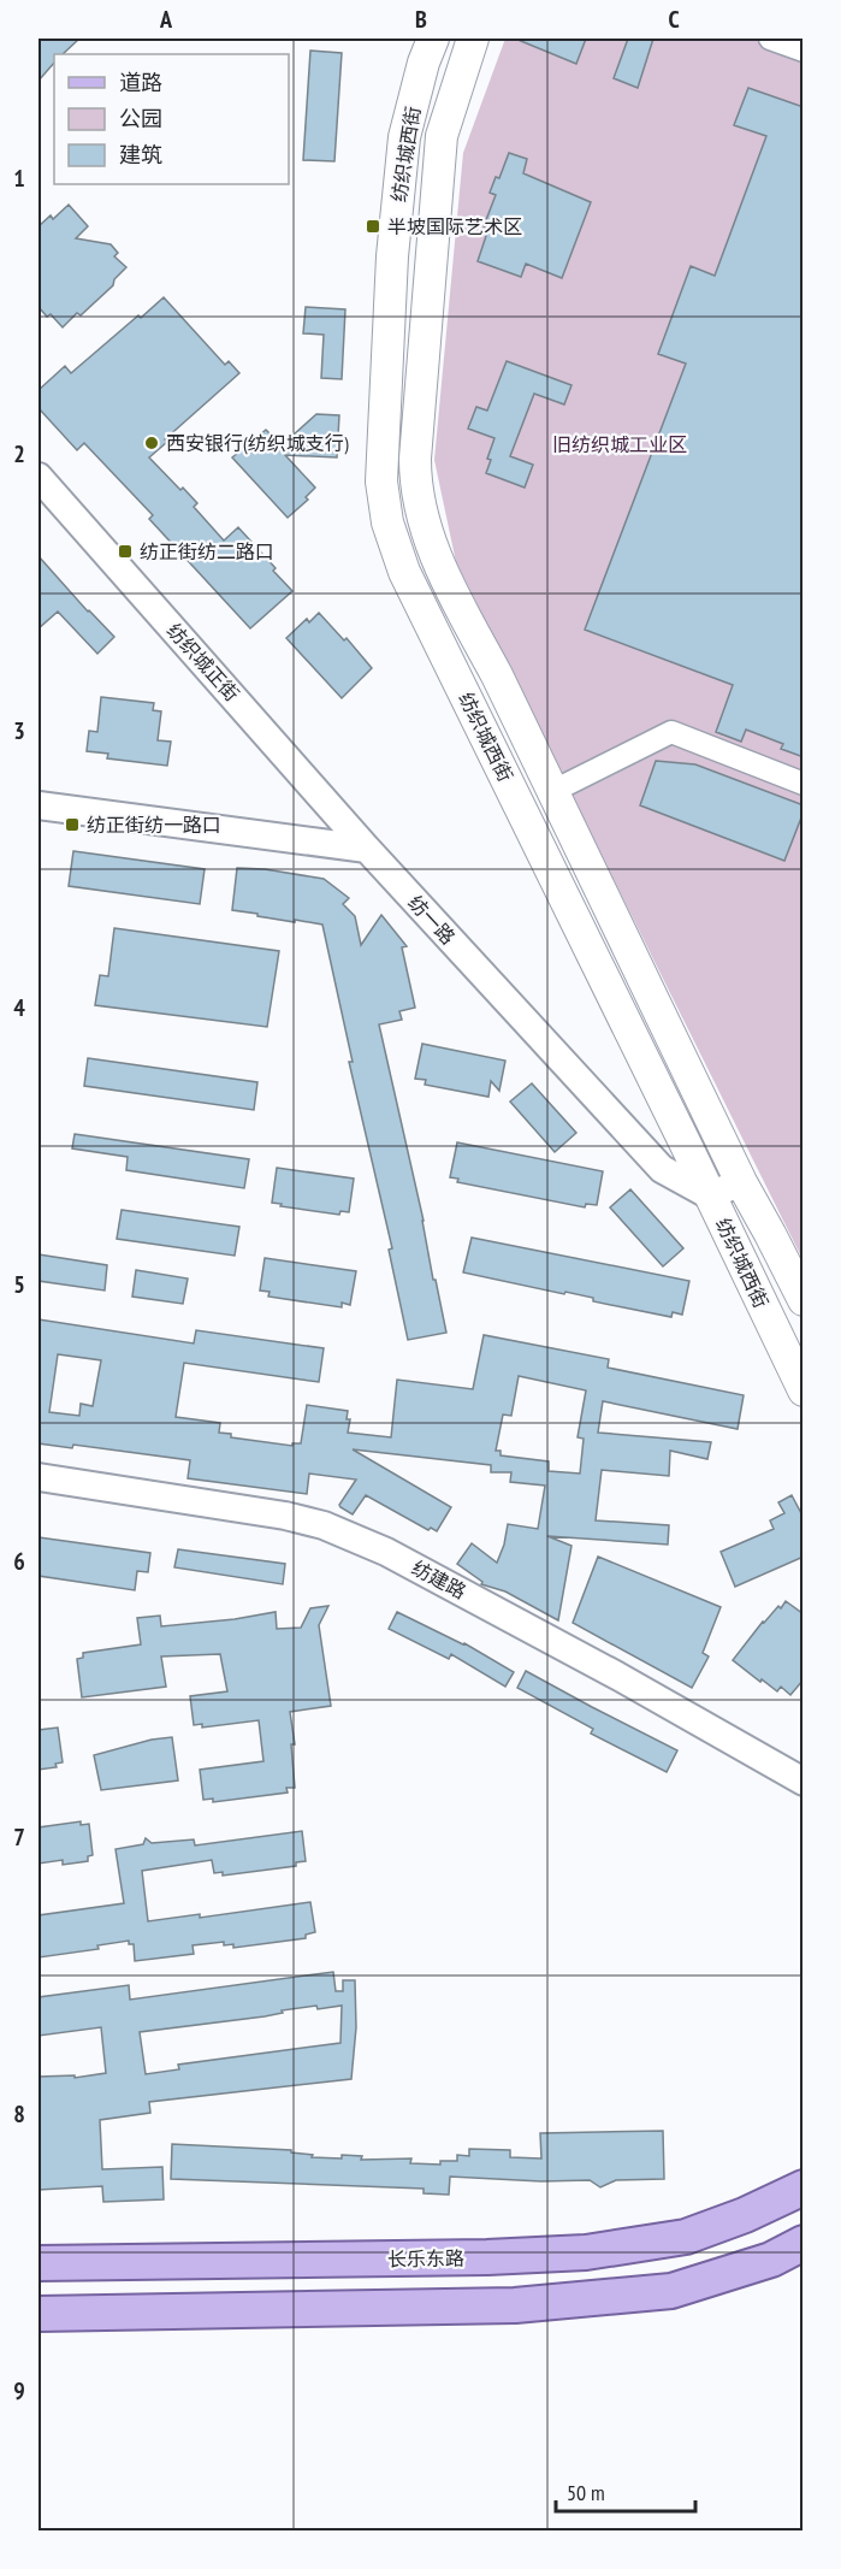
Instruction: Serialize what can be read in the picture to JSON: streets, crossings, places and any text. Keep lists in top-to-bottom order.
{
  "streets": {
    "main road": ["纺织城西街", "长乐东路"],
    "street": ["纺织城正街", "纺一路", "纺建路"]
  },
  "crossings": [
    ["纺织城西街", "纺一路"],
    ["纺织城正街", "纺一路"]
  ],
  "parks": ["旧纺织城工业区"],
  "places": {
    "transit": ["半坡国际艺术区", "纺正街纺二路口", "纺正街纺一路口"],
    "other": ["西安银行(纺织城支行)"]
  },
  "legend": ["道路", "公园", "建筑"],
  "scale_bar": "50 m",
  "grid": {
    "columns": ["A", "B", "C"],
    "rows": [
      "1",
      "2",
      "3",
      "4",
      "5",
      "6",
      "7",
      "8",
      "9"
    ]
  }
}
